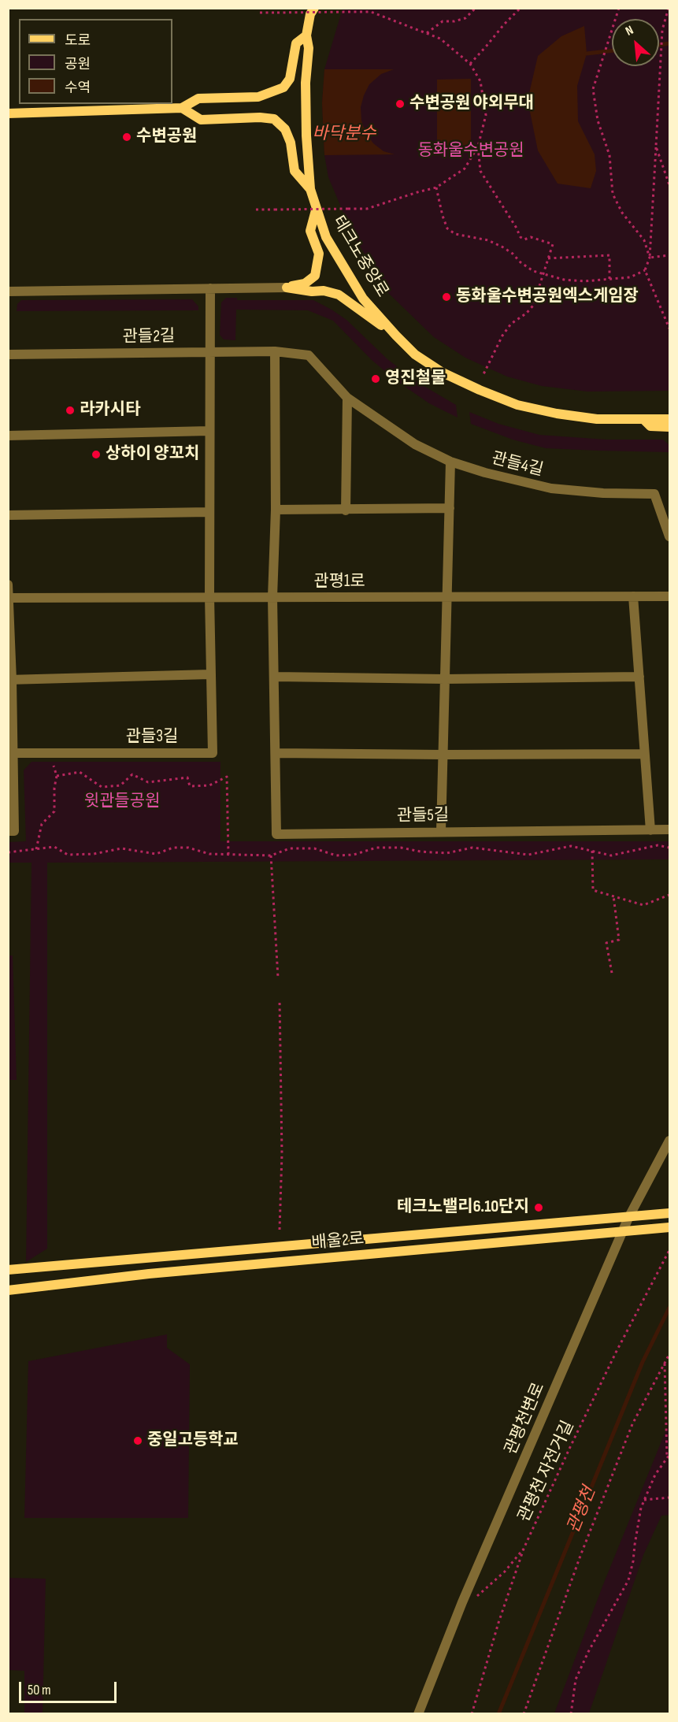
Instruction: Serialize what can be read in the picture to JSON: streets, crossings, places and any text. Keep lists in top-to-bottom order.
{
  "streets": {
    "main road": ["테크노중앙로", "배울2로"],
    "street": [
      "관들2길",
      "관들4길",
      "관평1로",
      "관들3길",
      "관들5길",
      "관평천변로"
    ],
    "path": ["관평천 자전거길"]
  },
  "crossings": [
    ["관들2길", "관들4길"],
    ["관평1로", "관들3길"],
    ["관평1로", "관들5길"],
    ["배울2로", "관평천변로"]
  ],
  "water": ["바닥분수", "관평천"],
  "parks": ["동화울수변공원", "윗관들공원"],
  "places": [
    "수변공원 야외무대",
    "수변공원",
    "동화울수변공원엑스게임장",
    "영진철물",
    "라카시타",
    "상하이 양꼬치",
    "테크노밸리6.10단지",
    "중일고등학교"
  ],
  "legend": ["도로", "공원", "수역"],
  "scale_bar": "50 m",
  "north": "top left"
}
